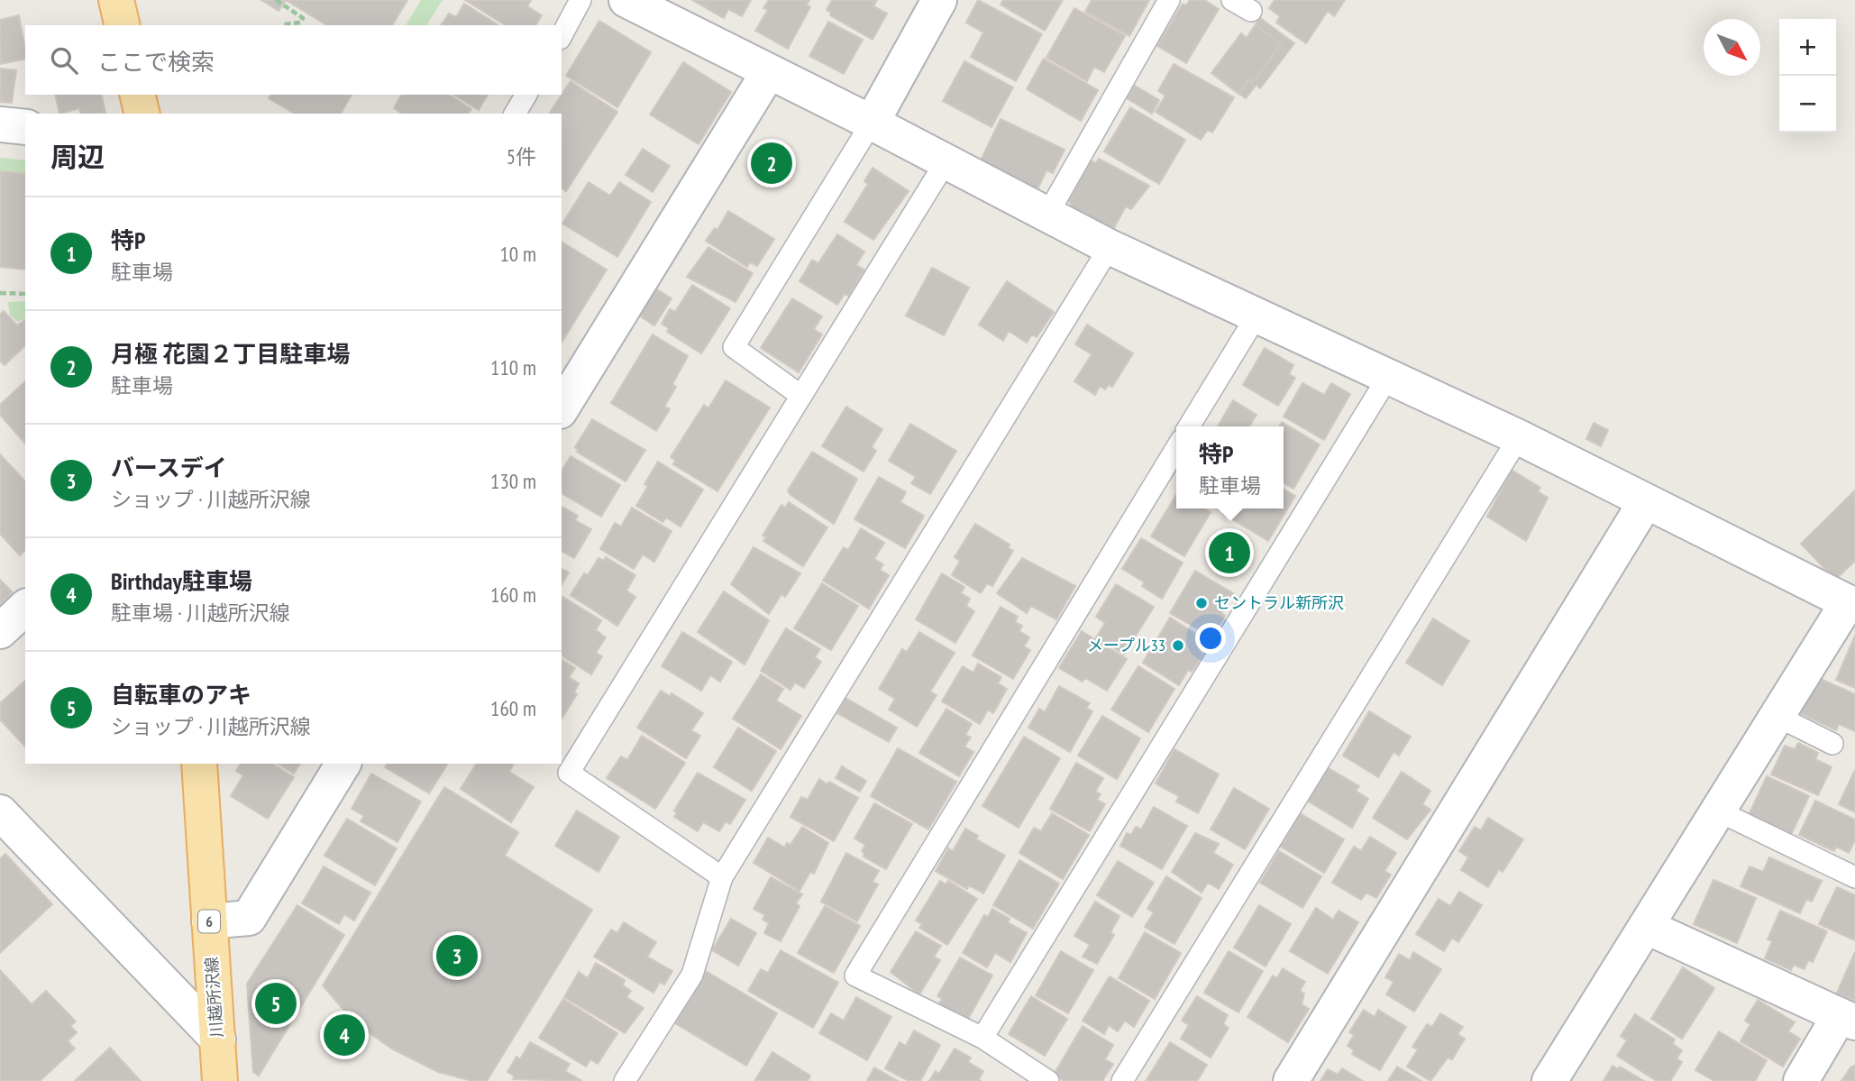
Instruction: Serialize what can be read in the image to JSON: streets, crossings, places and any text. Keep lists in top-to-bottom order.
{
  "streets": {
    "main road": ["6", "川越所沢線"]
  },
  "places": ["セントラル新所沢", "メープル33"],
  "north": "bottom right",
  "page": {
    "map_buttons": ["+", "−"],
    "search": "ここで検索",
    "heading": ["周辺", "5件"],
    "pins": [
      "2",
      "1",
      "3",
      "5",
      "4"
    ],
    "list": [
      {
        "mark": "1",
        "name": "特P",
        "note": "駐車場",
        "value": "10 m"
      },
      {
        "mark": "2",
        "name": "月極 花園２丁目駐車場",
        "note": "駐車場",
        "value": "110 m"
      },
      {
        "mark": "3",
        "name": "バースデイ",
        "note": "ショップ · 川越所沢線",
        "value": "130 m"
      },
      {
        "mark": "4",
        "name": "Birthday駐車場",
        "note": "駐車場 · 川越所沢線",
        "value": "160 m"
      },
      {
        "mark": "5",
        "name": "自転車のアキ",
        "note": "ショップ · 川越所沢線",
        "value": "160 m"
      }
    ],
    "popup": ["特P", "駐車場"]
  }
}
